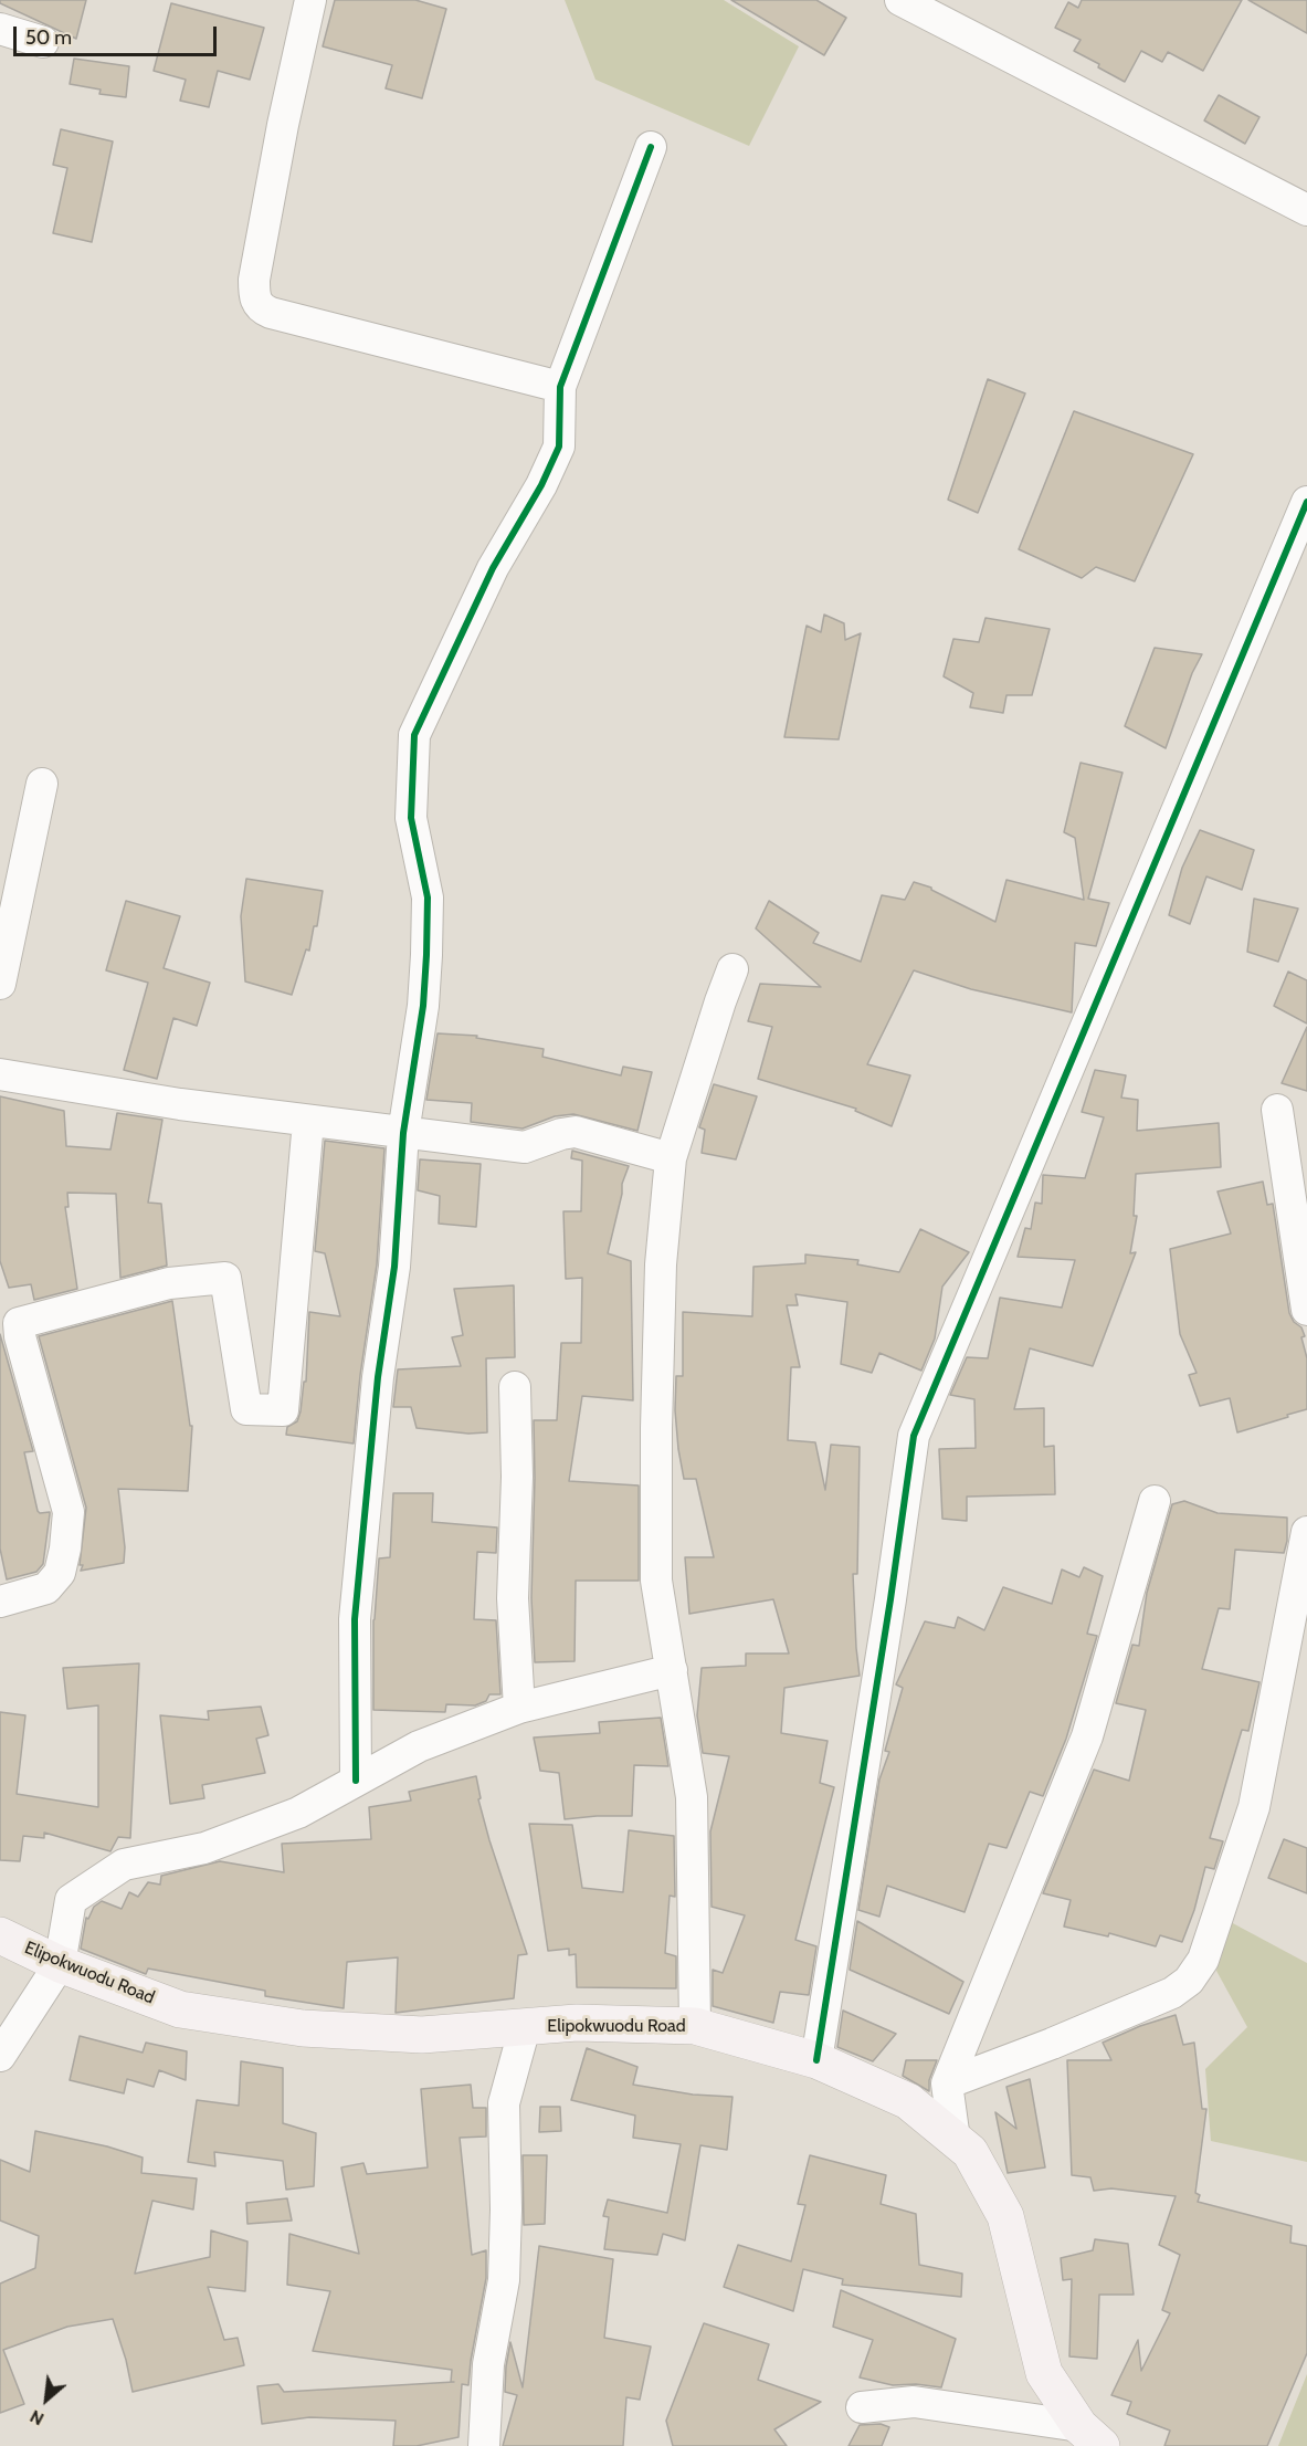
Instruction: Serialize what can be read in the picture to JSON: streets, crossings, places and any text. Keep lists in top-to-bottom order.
{
  "streets": {
    "street": ["Elipokwuodu Road"]
  },
  "scale_bar": "50 m",
  "north": "bottom left"
}
